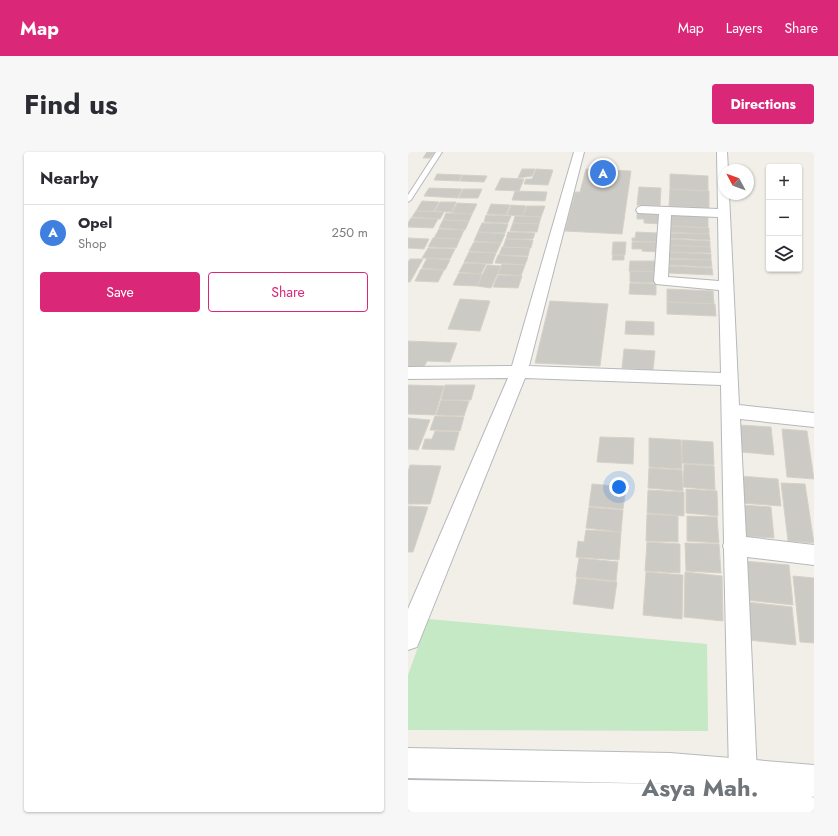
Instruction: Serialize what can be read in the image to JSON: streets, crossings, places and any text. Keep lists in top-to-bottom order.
{
  "districts": ["Asya Mah."],
  "north": "top left",
  "page": {
    "header": "Map",
    "nav": ["Map", "Layers", "Share"],
    "title": "Find us",
    "buttons": [
      "Directions",
      ["Save", "Share"]
    ],
    "heading": "Nearby",
    "pins": "A",
    "map_buttons": ["+", "−"],
    "list": [
      {
        "mark": "A",
        "name": "Opel",
        "note": "Shop",
        "value": "250 m"
      }
    ]
  }
}
